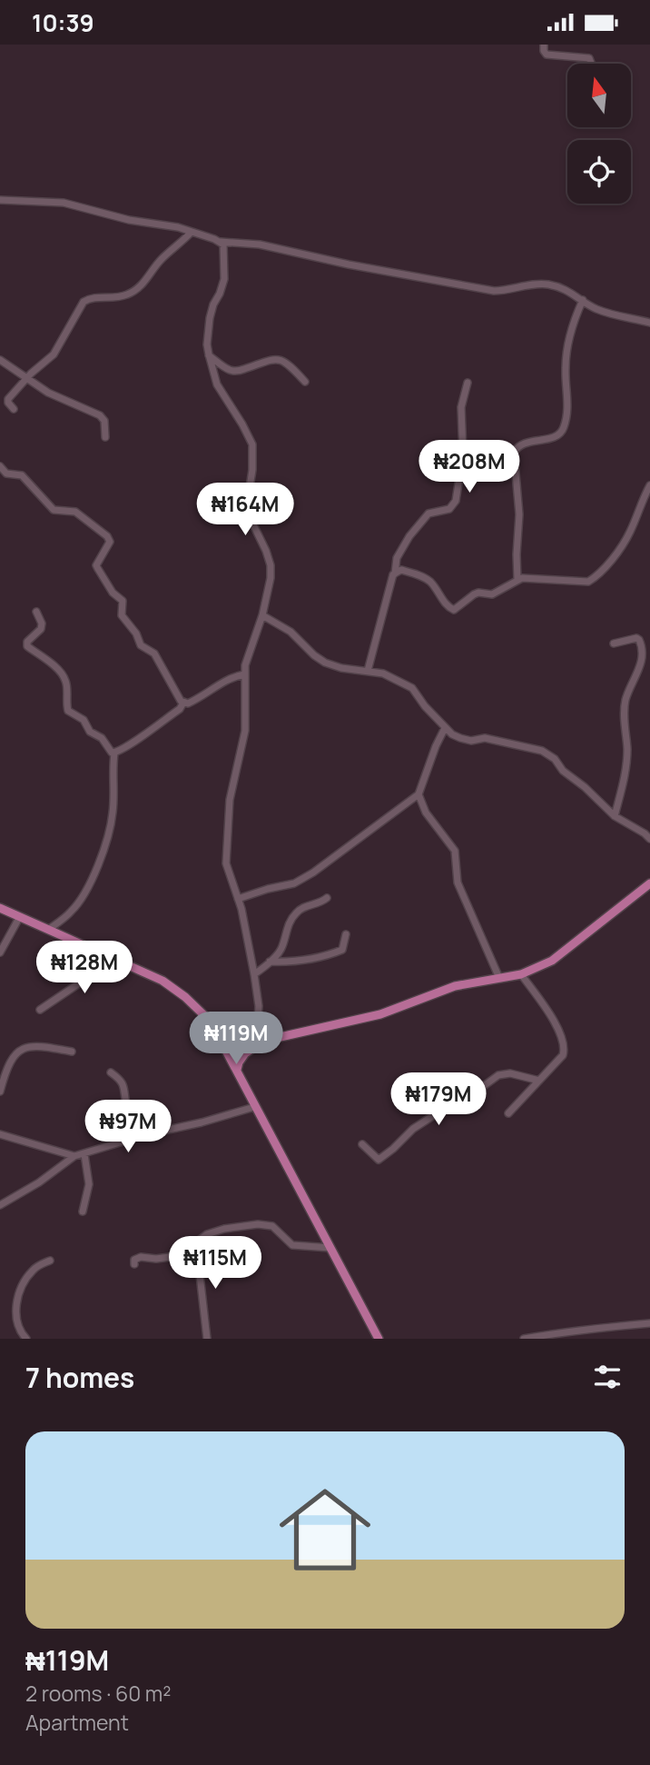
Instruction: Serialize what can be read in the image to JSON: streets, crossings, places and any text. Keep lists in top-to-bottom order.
{
  "north": "top",
  "page": {
    "status": "10:39",
    "price": [
      "₦208M",
      "₦164M",
      "₦128M",
      "₦119M",
      "₦179M",
      "₦97M",
      "₦115M"
    ],
    "heading": "7 homes",
    "list": [
      {
        "name": "₦119M",
        "note": "2 rooms · 60 m² · Apartment"
      }
    ]
  }
}
